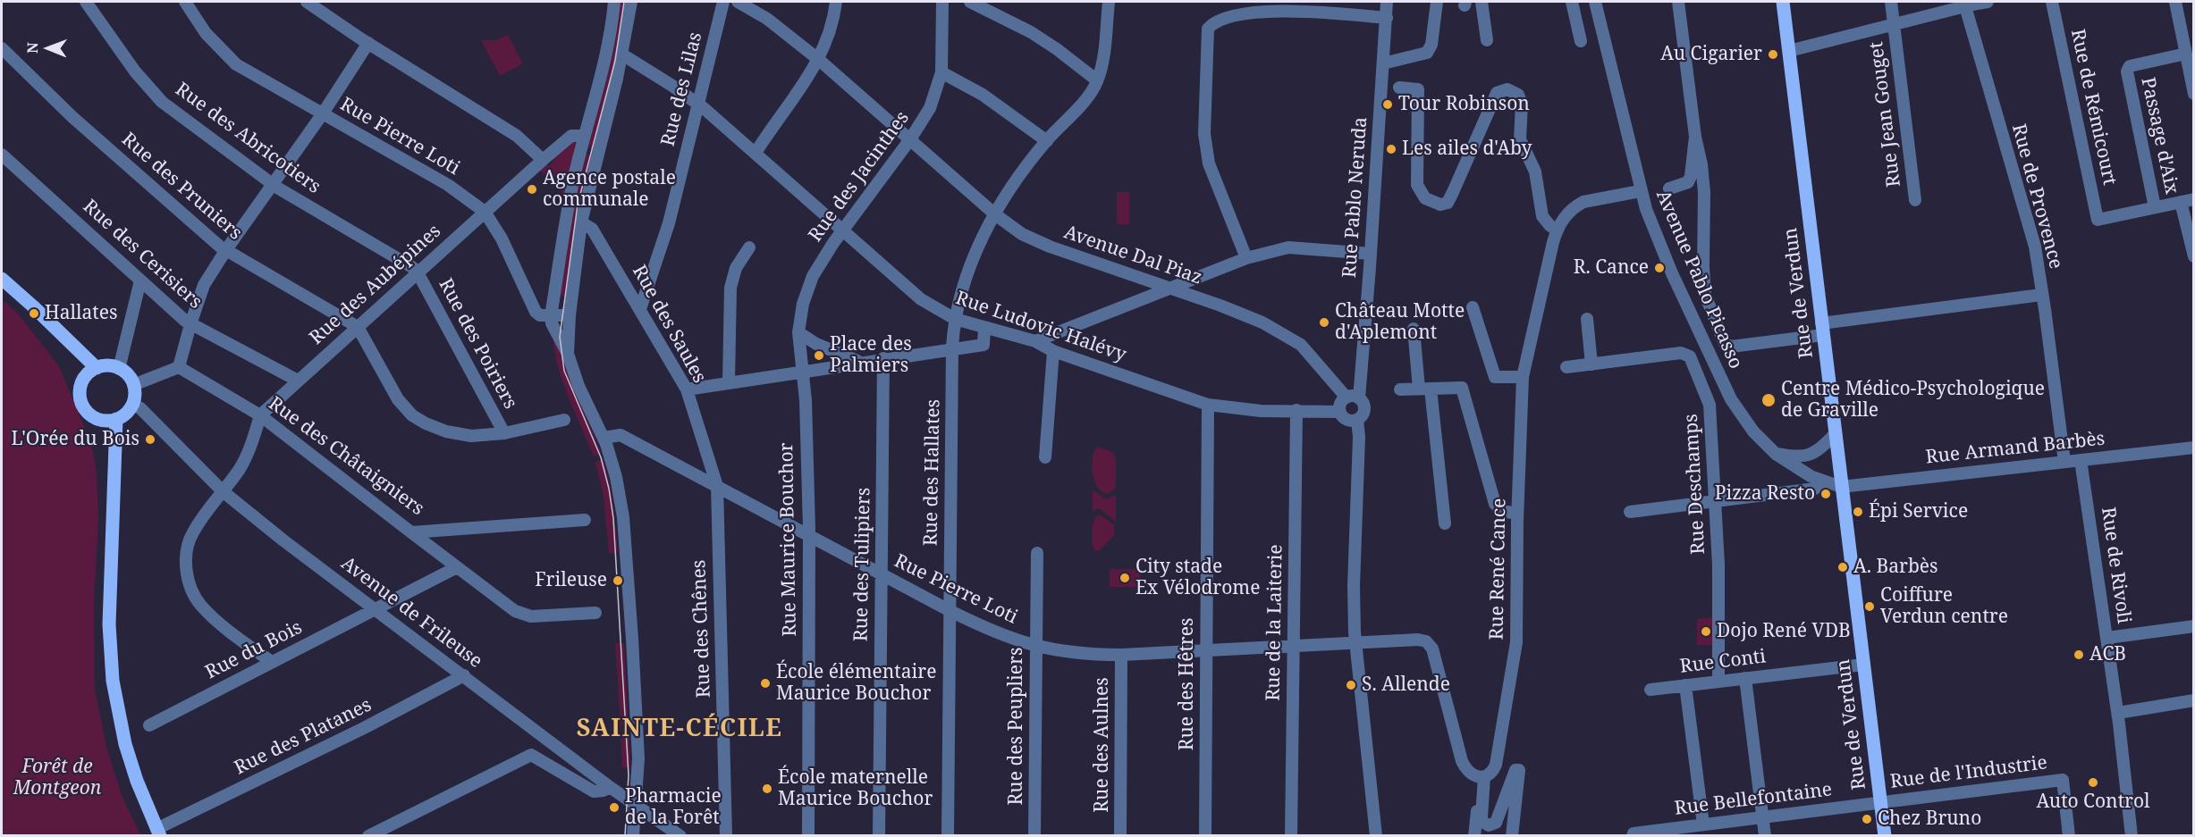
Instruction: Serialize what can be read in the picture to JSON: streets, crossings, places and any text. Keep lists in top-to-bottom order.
{
  "streets": {
    "main road": ["Rue de Verdun"],
    "street": [
      "Rue des Lilas",
      "Rue de Rémicourt",
      "Rue Jean Gouget",
      "Passage d'Aix",
      "Rue Pierre Loti",
      "Rue des Abricotiers",
      "Rue des Jacinthes",
      "Rue des Pruniers",
      "Rue de Provence",
      "Rue Pablo Neruda",
      "Rue des Cerisiers",
      "Avenue Dal Piaz",
      "Avenue Pablo Picasso",
      "Rue des Aubépines",
      "Rue des Saules",
      "Rue Ludovic Halévy",
      "Rue des Poiriers",
      "Rue Armand Barbès",
      "Rue des Châtaigniers",
      "Rue des Hallates",
      "Rue Deschamps",
      "Rue Maurice Bouchor",
      "Rue des Tulipiers",
      "Rue de Rivoli",
      "Rue René Cance",
      "Avenue de Frileuse",
      "Rue de la Laiterie",
      "Rue des Chênes",
      "Rue du Bois",
      "Rue Conti",
      "Rue des Hêtres",
      "Rue des Peupliers",
      "Rue des Platanes",
      "Rue des Aulnes",
      "Rue de l'Industrie",
      "Rue Bellefontaine"
    ]
  },
  "crossings": [
    ["Rue des Lilas", "Rue des Saules"],
    ["Rue des Lilas", "Rue Ludovic Halévy"],
    ["Rue de Rémicourt", "Passage d'Aix"],
    ["Rue Pierre Loti", "Rue des Aubépines"],
    ["Rue Pierre Loti", "Rue des Saules"],
    ["Rue Pierre Loti", "Rue des Hallates"],
    ["Rue Pierre Loti", "Rue Maurice Bouchor"],
    ["Rue Pierre Loti", "Rue des Tulipiers"],
    ["Rue Pierre Loti", "Rue de la Laiterie"],
    ["Rue Pierre Loti", "Rue des Chênes"],
    ["Rue Pierre Loti", "Rue des Hêtres"],
    ["Rue Pierre Loti", "Rue des Peupliers"],
    ["Rue Pierre Loti", "Rue des Aulnes"],
    ["Rue des Abricotiers", "Rue des Aubépines"],
    ["Rue des Abricotiers", "Rue des Poiriers"],
    ["Rue des Jacinthes", "Avenue Dal Piaz"],
    ["Rue des Jacinthes", "Rue Ludovic Halévy"],
    ["Rue des Jacinthes", "Rue Maurice Bouchor"],
    ["Rue des Pruniers", "Rue des Aubépines"],
    ["Rue de Provence", "Rue Armand Barbès"],
    ["Rue Pablo Neruda", "Avenue Dal Piaz"],
    ["Rue Pablo Neruda", "Rue Ludovic Halévy"],
    ["Rue des Cerisiers", "Rue des Aubépines"],
    ["Avenue Dal Piaz", "Rue Ludovic Halévy"],
    ["Avenue Dal Piaz", "Rue des Hallates"],
    ["Avenue Pablo Picasso", "Rue de Verdun"],
    ["Avenue Pablo Picasso", "Rue Armand Barbès"],
    ["Avenue Pablo Picasso", "Rue René Cance"],
    ["Rue des Aubépines", "Rue des Poiriers"],
    ["Rue des Aubépines", "Rue des Châtaigniers"],
    ["Rue de Verdun", "Rue Armand Barbès"],
    ["Rue de Verdun", "Rue Conti"],
    ["Rue de Verdun", "Rue de l'Industrie"],
    ["Rue de Verdun", "Rue Bellefontaine"],
    ["Rue des Saules", "Rue des Chênes"],
    ["Rue Ludovic Halévy", "Rue des Hallates"],
    ["Rue Ludovic Halévy", "Rue de la Laiterie"],
    ["Rue Ludovic Halévy", "Rue des Hêtres"],
    ["Rue Armand Barbès", "Rue de Rivoli"],
    ["Rue Deschamps", "Rue Conti"],
    ["Avenue de Frileuse", "Rue du Bois"],
    ["Avenue de Frileuse", "Rue des Platanes"],
    ["Rue de l'Industrie", "Rue Bellefontaine"]
  ],
  "districts": ["SAINTE-CÉCILE"],
  "parks": ["Forêt de Montgeon"],
  "places": [
    "Au Cigarier",
    "Tour Robinson",
    "Les ailes d'Aby",
    "Agence postale communale",
    "R. Cance",
    "Hallates",
    "Château Motte d'Aplemont",
    "Place des Palmiers",
    "Centre Médico-Psychologique de Graville",
    "L'Orée du Bois",
    "Pizza Resto",
    "Épi Service",
    "A. Barbès",
    "City stade Ex Vélodrome",
    "Frileuse",
    "Coiffure Verdun centre",
    "Dojo René VDB",
    "ACB",
    "École élémentaire Maurice Bouchor",
    "S. Allende",
    "Auto Control",
    "École maternelle Maurice Bouchor",
    "Pharmacie de la Forêt",
    "Chez Bruno"
  ],
  "north": "left"
}
